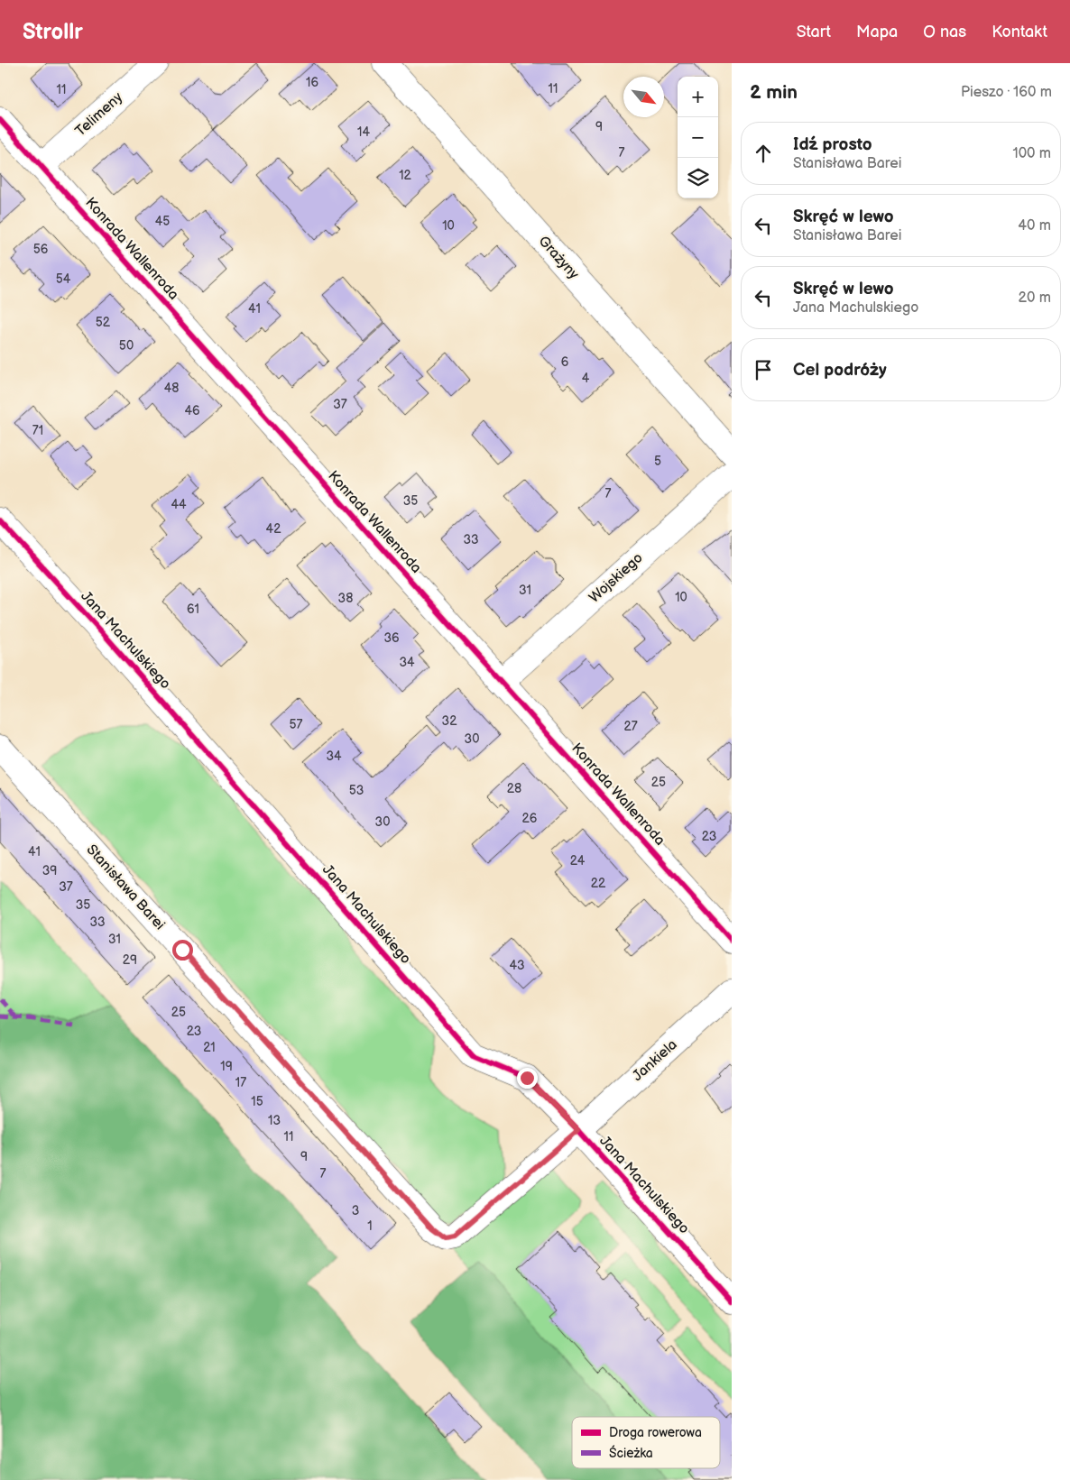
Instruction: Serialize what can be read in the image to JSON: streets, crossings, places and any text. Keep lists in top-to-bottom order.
{
  "streets": {
    "street": [
      "Telimeny",
      "Konrada Wallenroda",
      "Grażyny",
      "Wojskiego",
      "Jana Machulskiego",
      "Stanisława Barei",
      "Jankiela"
    ]
  },
  "crossings": [
    ["Telimeny", "Konrada Wallenroda"],
    ["Konrada Wallenroda", "Wojskiego"],
    ["Jana Machulskiego", "Stanisława Barei"],
    ["Jana Machulskiego", "Jankiela"],
    ["Stanisława Barei", "Jankiela"]
  ],
  "house_numbers": [
    "16",
    "11",
    "11",
    "9",
    "14",
    "7",
    "12",
    "45",
    "10",
    "56",
    "54",
    "41",
    "52",
    "50",
    "6",
    "4",
    "48",
    "37",
    "46",
    "71",
    "5",
    "7",
    "35",
    "44",
    "42",
    "33",
    "31",
    "10",
    "38",
    "61",
    "36",
    "34",
    "32",
    "57",
    "27",
    "30",
    "34",
    "25",
    "28",
    "53",
    "26",
    "30",
    "23",
    "41",
    "24",
    "39",
    "22",
    "37",
    "35",
    "33",
    "31",
    "29",
    "43",
    "25",
    "23",
    "21",
    "19",
    "17",
    "15",
    "13",
    "11",
    "9",
    "7",
    "3",
    "1"
  ],
  "legend": ["Droga rowerowa", "Ścieżka"],
  "north": "bottom right",
  "page": {
    "header": "Strollr",
    "nav": [
      "Start",
      "Mapa",
      "O nas",
      "Kontakt"
    ],
    "heading": ["2 min", "Pieszo · 160 m"],
    "map_buttons": ["+", "−"],
    "list": [
      ["Idź prosto", "Stanisława Barei", "100 m"],
      ["Skręć w lewo", "Stanisława Barei", "40 m"],
      ["Skręć w lewo", "Jana Machulskiego", "20 m"],
      "Cel podróży"
    ]
  }
}
